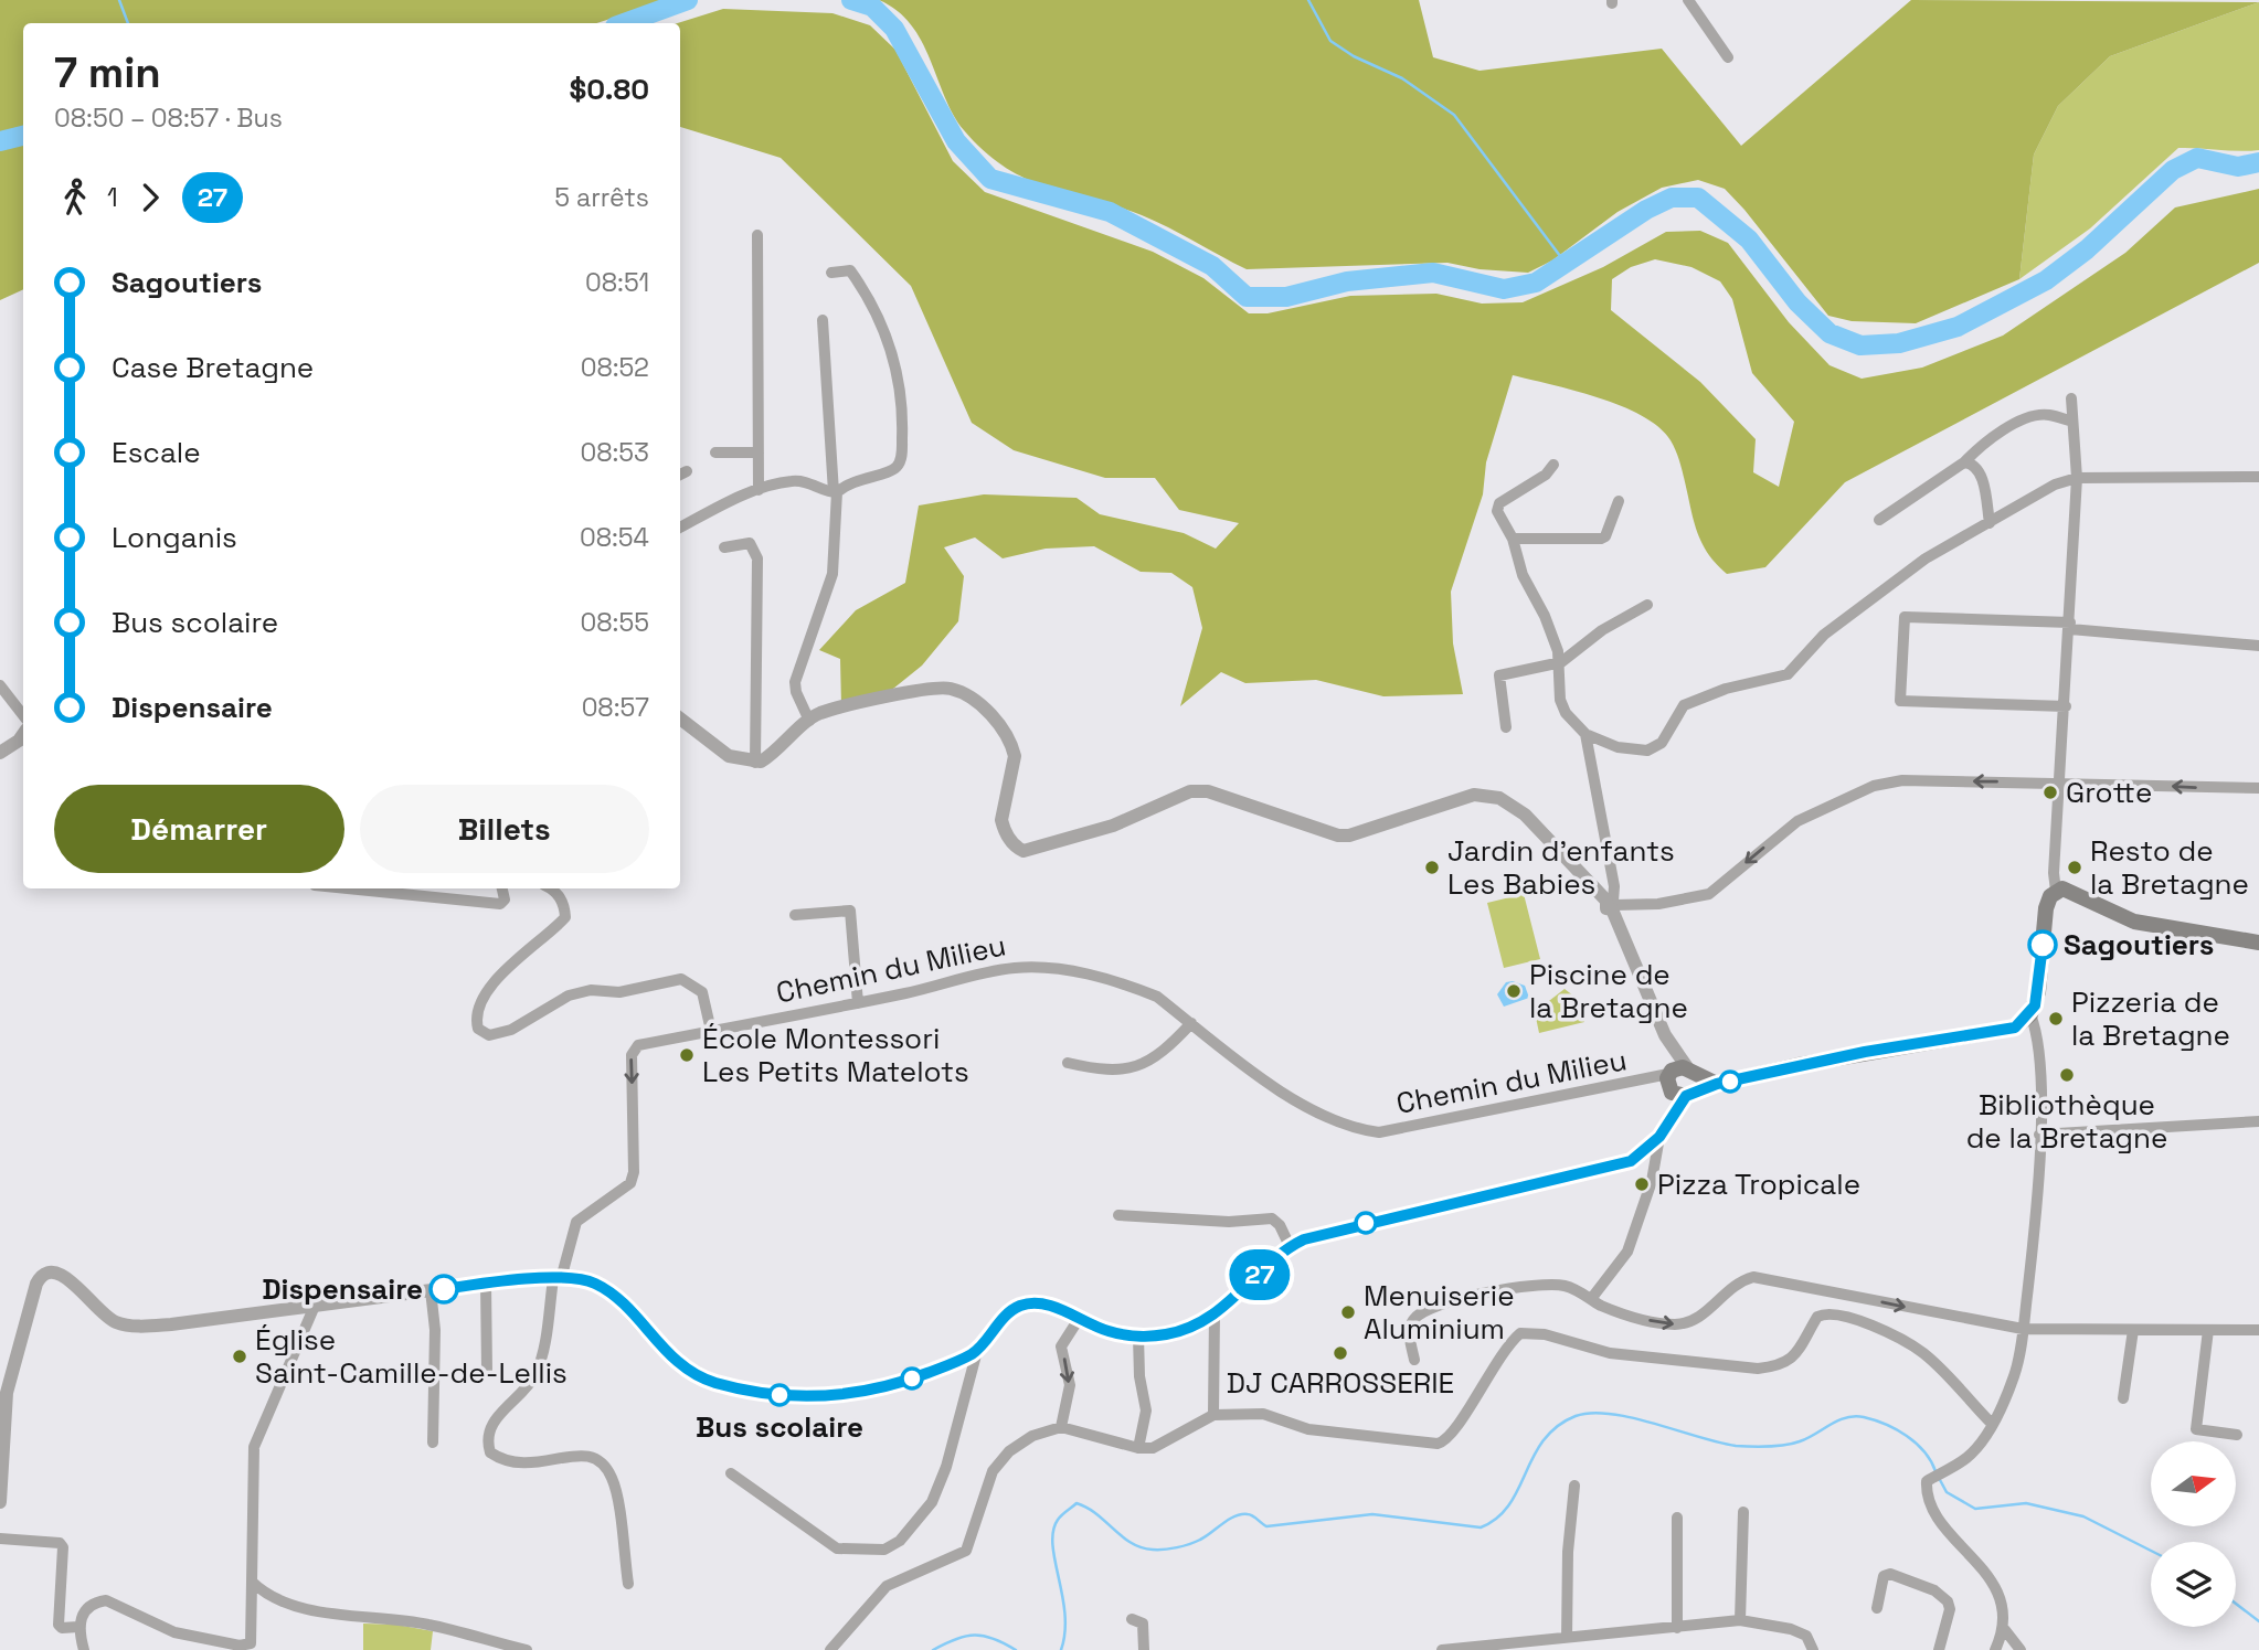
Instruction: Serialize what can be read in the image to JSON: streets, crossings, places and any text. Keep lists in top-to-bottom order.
{
  "streets": {
    "street": ["Chemin du Milieu"]
  },
  "places": [
    "Grotte",
    "Jardin d'enfants Les Babies",
    "Resto de la Bretagne",
    "Sagoutiers",
    "Piscine de la Bretagne",
    "Pizzeria de la Bretagne",
    "École Montessori Les Petits Matelots",
    "Bibliothèque de la Bretagne",
    "Pizza Tropicale",
    "Dispensaire",
    "Menuiserie Aluminium",
    "DJ CARROSSERIE",
    "Église Saint-Camille-de-Lellis",
    "Bus scolaire"
  ],
  "lines": ["bus line 27"],
  "north": "right",
  "page": {
    "on_map": "27",
    "heading": ["7 min", "08:50 – 08:57 · Bus", "$0.80"],
    "legs": ["1", "27", "5 arrêts"],
    "list": [
      {
        "name": "Sagoutiers",
        "value": "08:51"
      },
      {
        "name": "Case Bretagne",
        "value": "08:52"
      },
      {
        "name": "Escale",
        "value": "08:53"
      },
      {
        "name": "Longanis",
        "value": "08:54"
      },
      {
        "name": "Bus scolaire",
        "value": "08:55"
      },
      {
        "name": "Dispensaire",
        "value": "08:57"
      }
    ],
    "buttons": ["Démarrer", "Billets"]
  }
}
